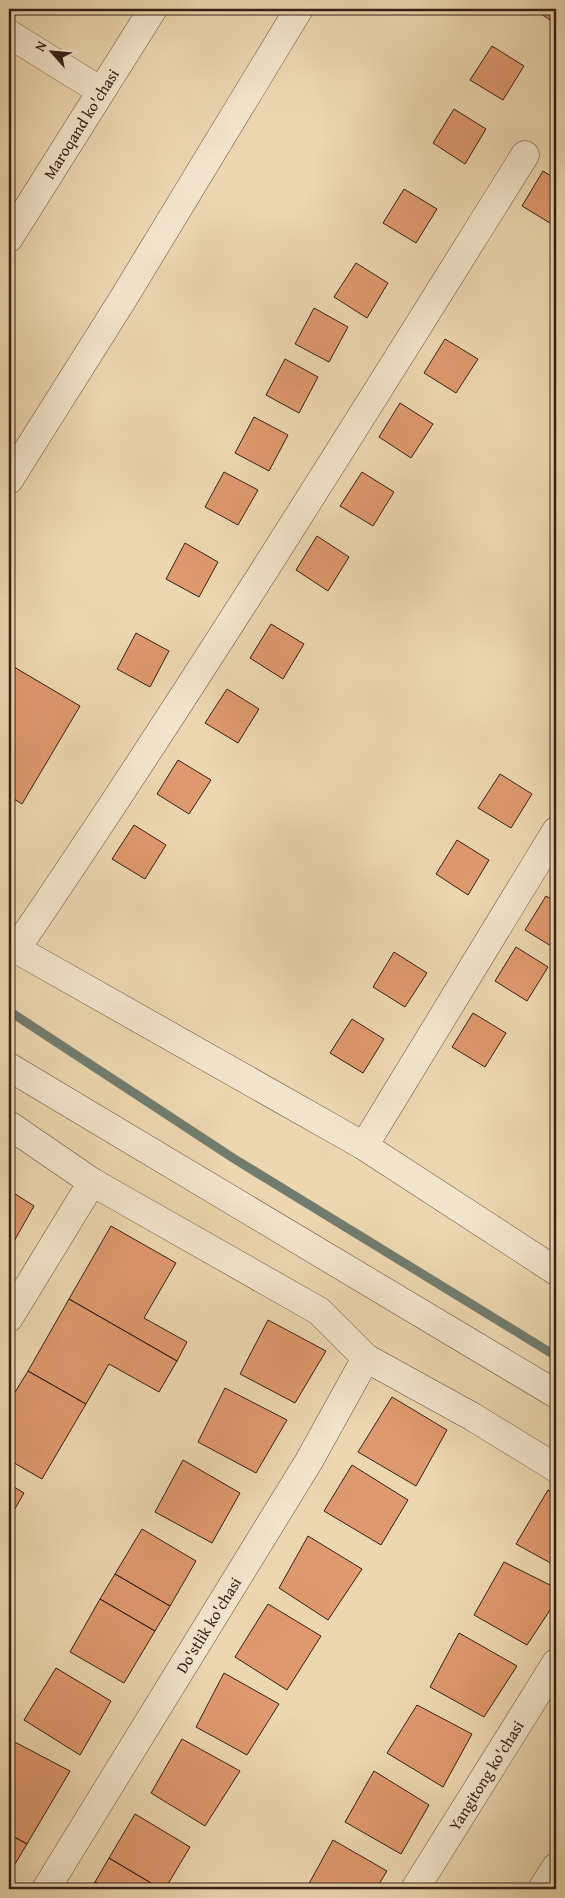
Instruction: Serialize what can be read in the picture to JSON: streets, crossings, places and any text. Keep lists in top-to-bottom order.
{
  "streets": {
    "street": ["Maroqand ko'chasi", "Do'stlik ko'chasi", "Yangitong ko'chasi"]
  },
  "north": "top left"
}
